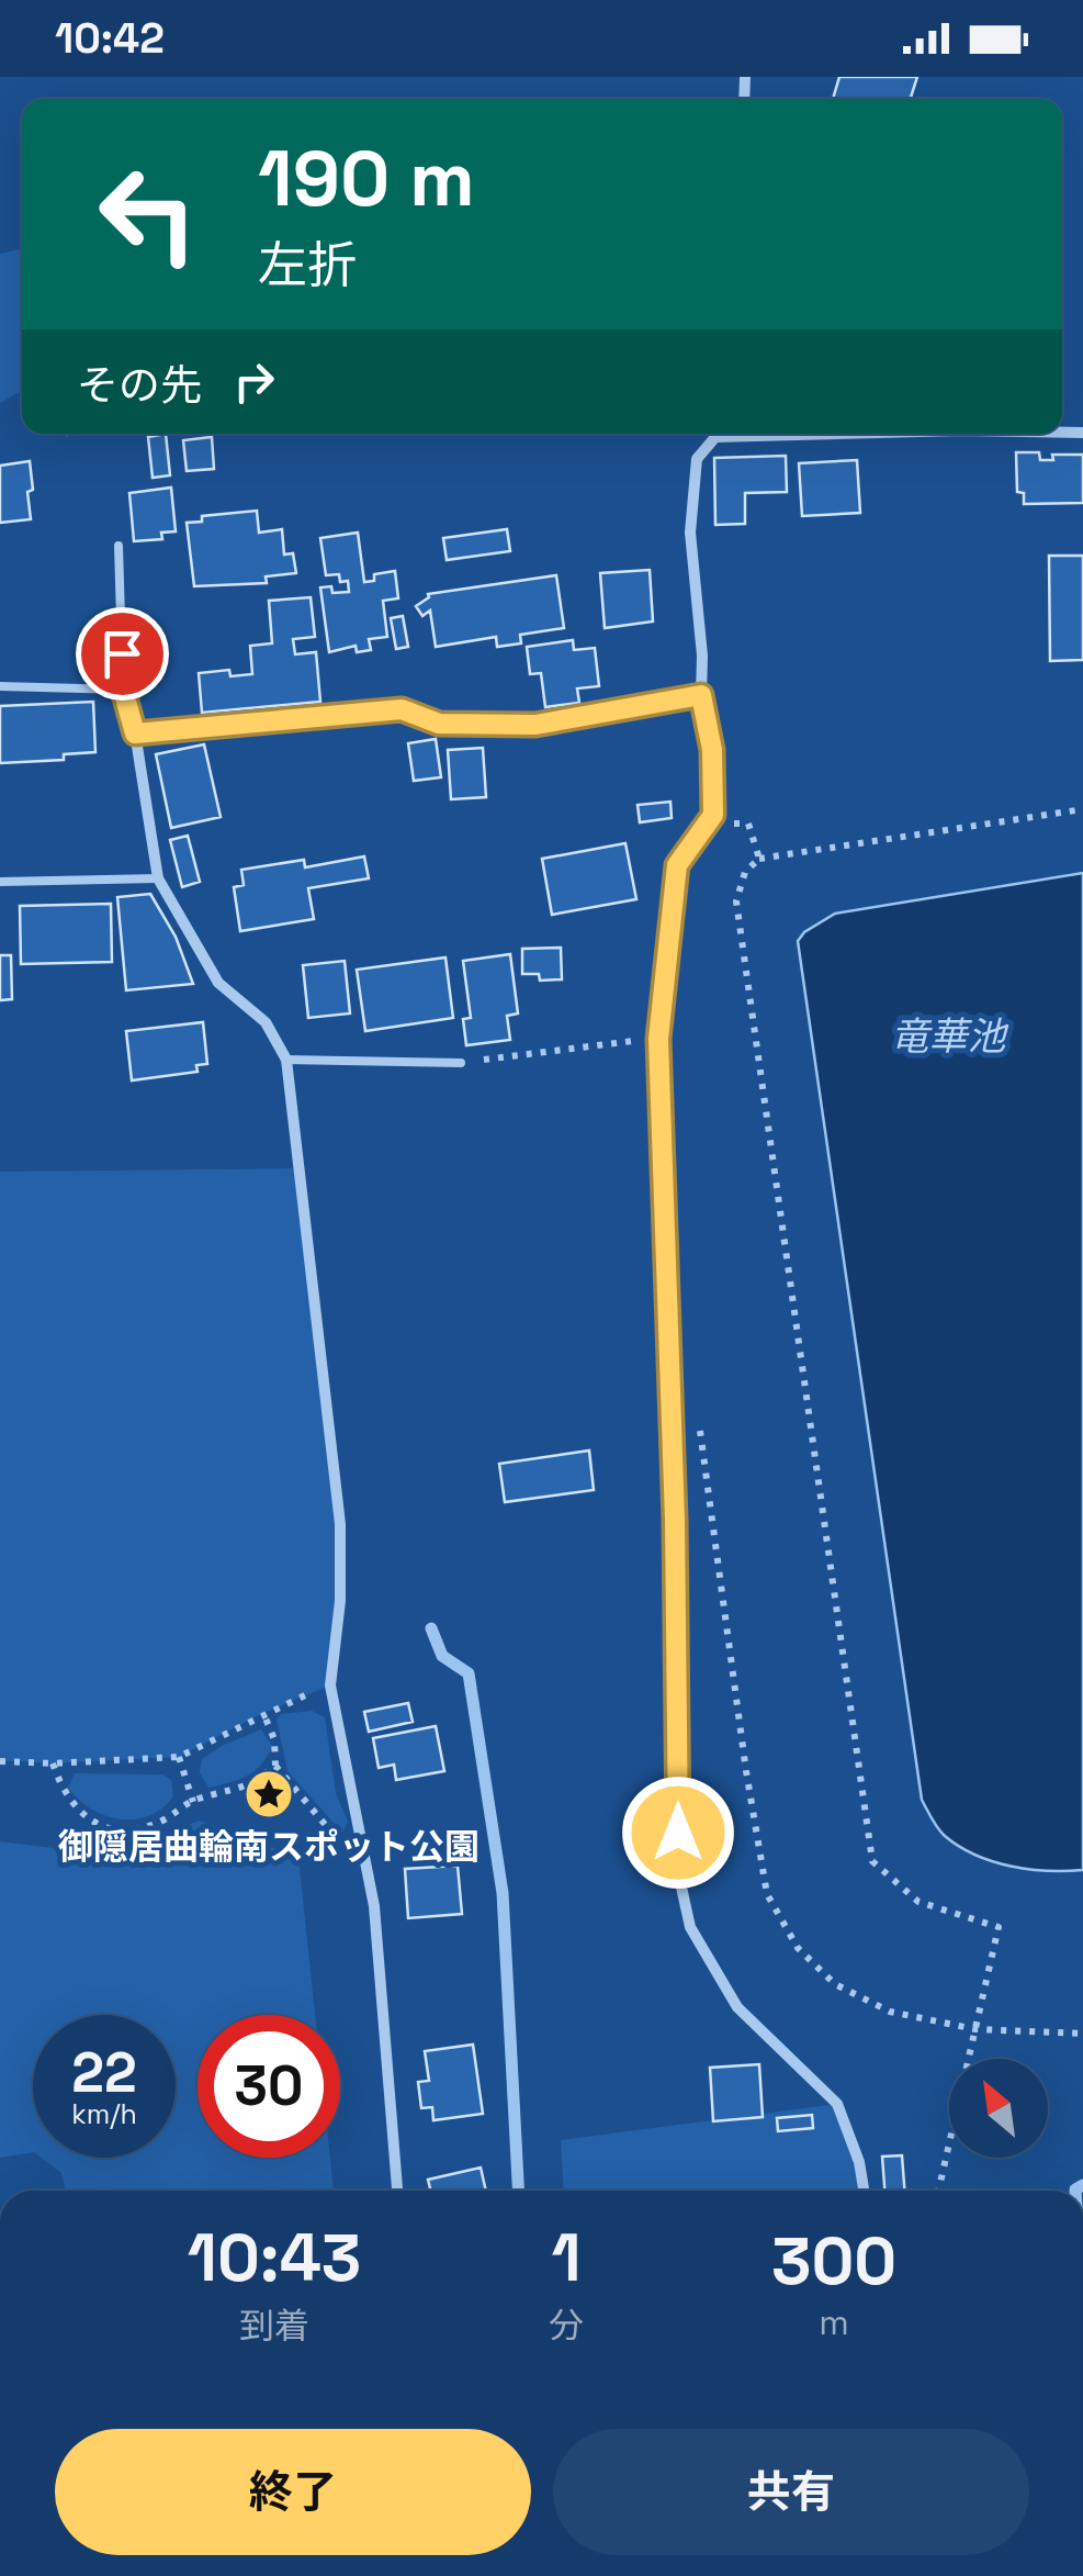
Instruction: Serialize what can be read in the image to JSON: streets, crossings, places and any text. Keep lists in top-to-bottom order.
{
  "water": ["竜華池"],
  "places": {
    "place": ["御隠居曲輪南スポット公園"]
  },
  "north": "top left",
  "page": {
    "status": "10:42",
    "turn": ["190 m", "左折"],
    "then": "その先",
    "speed": "22 km/h",
    "limit": "30",
    "eta": [
      "10:43",
      "到着",
      "1",
      "分",
      "300",
      "m"
    ],
    "buttons": ["終了", "共有"]
  }
}
